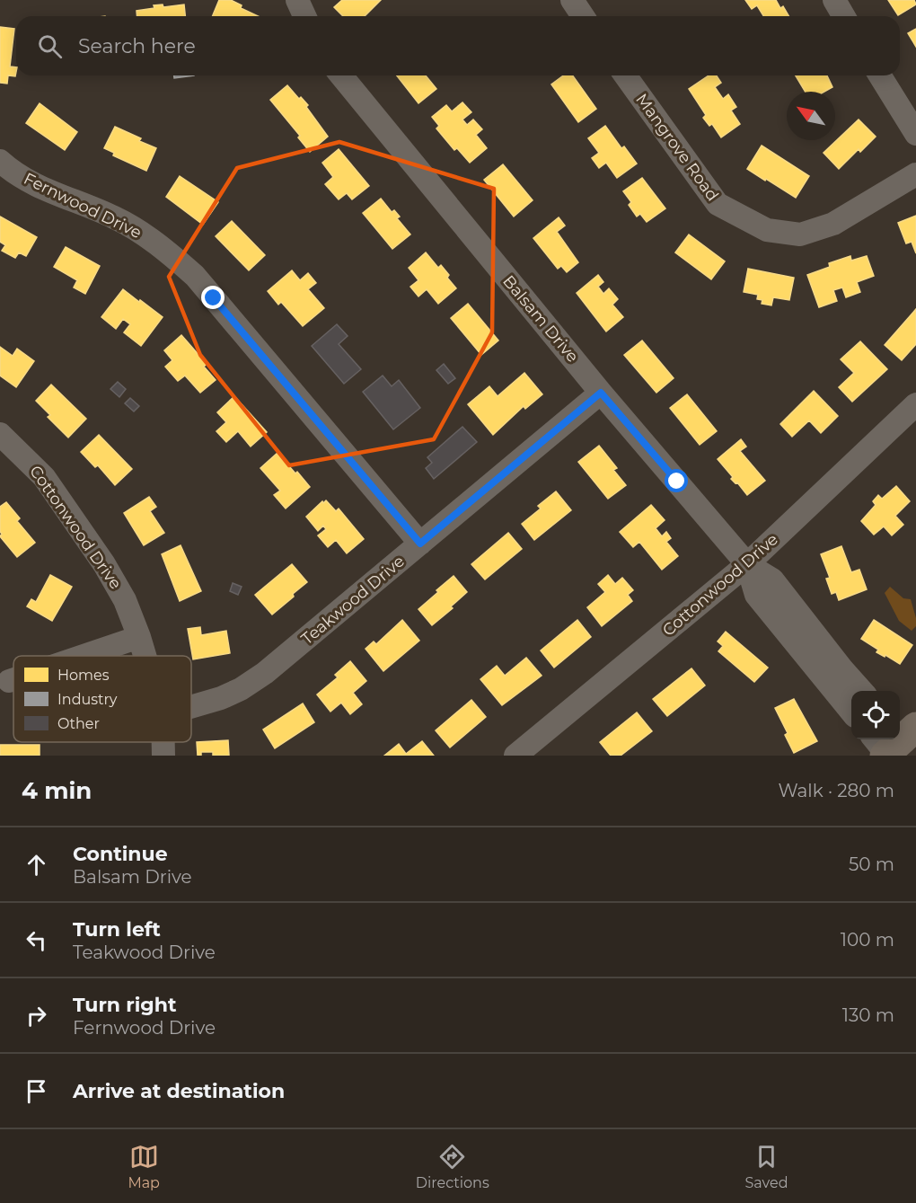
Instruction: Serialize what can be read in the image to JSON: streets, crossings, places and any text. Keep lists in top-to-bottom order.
{
  "streets": {
    "street": [
      "Mangrove Road",
      "Fernwood Drive",
      "Balsam Drive",
      "Cottonwood Drive",
      "Teakwood Drive"
    ]
  },
  "crossings": [
    ["Fernwood Drive", "Teakwood Drive"],
    ["Balsam Drive", "Cottonwood Drive"],
    ["Balsam Drive", "Teakwood Drive"]
  ],
  "legend": ["Homes", "Industry", "Other"],
  "north": "top left",
  "page": {
    "search": "Search here",
    "heading": ["4 min", "Walk · 280 m"],
    "list": [
      ["Continue", "Balsam Drive", "50 m"],
      ["Turn left", "Teakwood Drive", "100 m"],
      ["Turn right", "Fernwood Drive", "130 m"],
      "Arrive at destination"
    ],
    "nav": ["Map", "Directions", "Saved"]
  }
}
